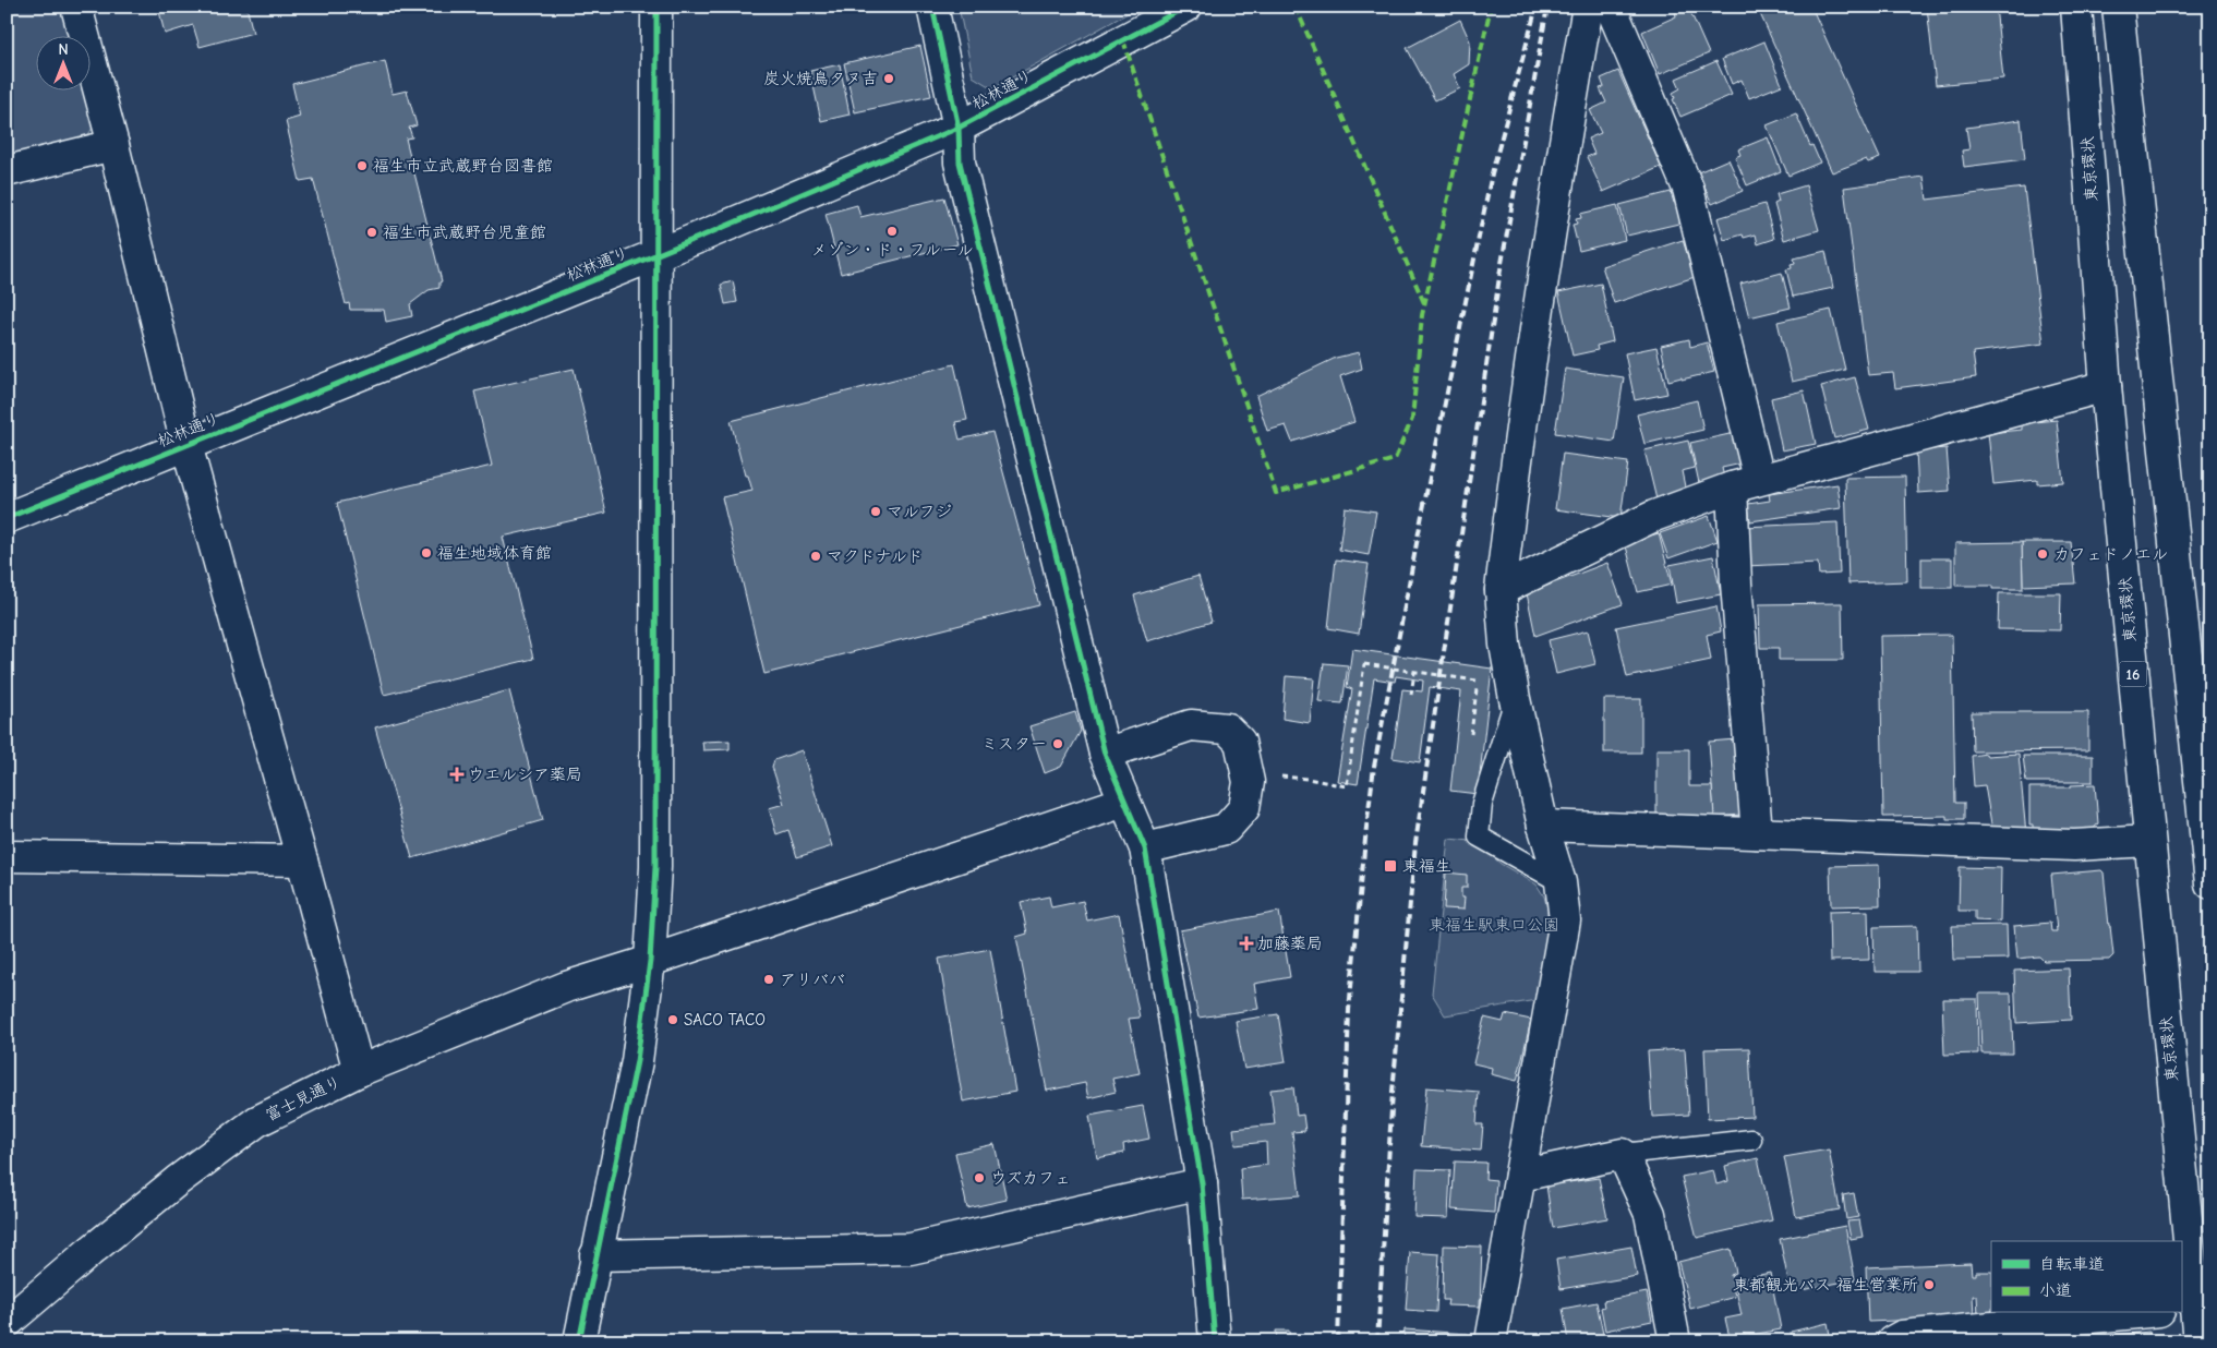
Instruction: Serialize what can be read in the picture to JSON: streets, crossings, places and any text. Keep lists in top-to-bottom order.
{
  "streets": {
    "main road": [
      "松林通り",
      "東京環状",
      "16",
      "富士見通り"
    ]
  },
  "parks": ["東福生駅東口公園"],
  "places": {
    "other": [
      "炭火焼鳥タヌ吉",
      "福生市立武蔵野台図書館",
      "メゾン・ド・フルール",
      "福生市武蔵野台児童館",
      "マルフジ",
      "福生地域体育館",
      "カフェドノエル",
      "マクドナルド",
      "ミスター",
      "アリババ",
      "SACO TACO",
      "ウズカフェ",
      "東都観光バス 福生営業所"
    ],
    "health": ["ウエルシア薬局", "加藤薬局"],
    "transit": ["東福生"]
  },
  "legend": ["自転車道", "小道"],
  "north": "top"
}
